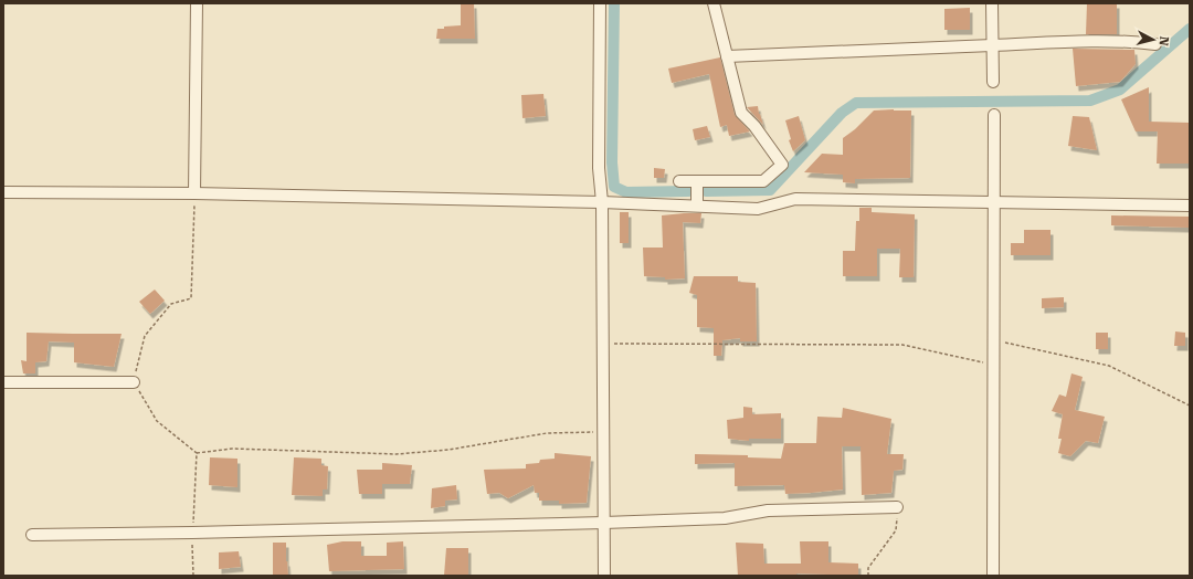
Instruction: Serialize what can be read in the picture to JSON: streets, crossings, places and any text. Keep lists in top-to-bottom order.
{
  "north": "right"
}
